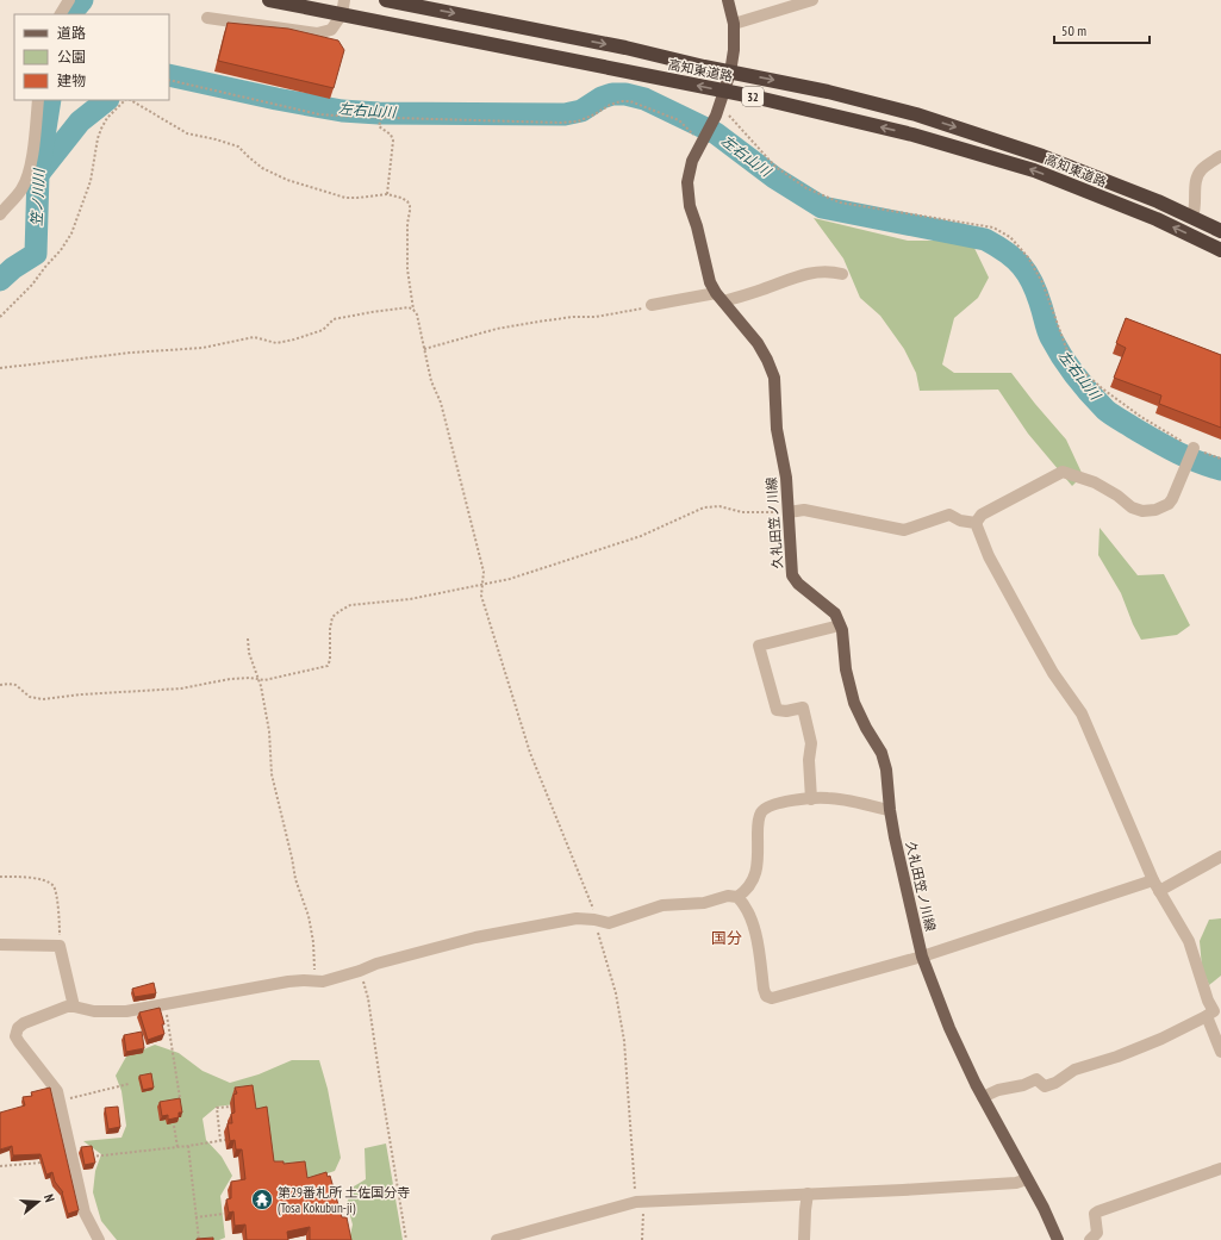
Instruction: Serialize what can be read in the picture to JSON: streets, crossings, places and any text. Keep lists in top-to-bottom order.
{
  "streets": {
    "highway": ["高知東道路", "32"],
    "main road": ["久礼田笠ノ川線"]
  },
  "crossings": [
    ["高知東道路", "久礼田笠ノ川線"]
  ],
  "districts": ["国分"],
  "water": ["左右山川", "笠ノ川川"],
  "places": {
    "temple": ["第29番札所 土佐国分寺 (Tosa Kokubun-ji)"]
  },
  "legend": ["道路", "公園", "建物"],
  "scale_bar": "50 m",
  "north": "right"
}
